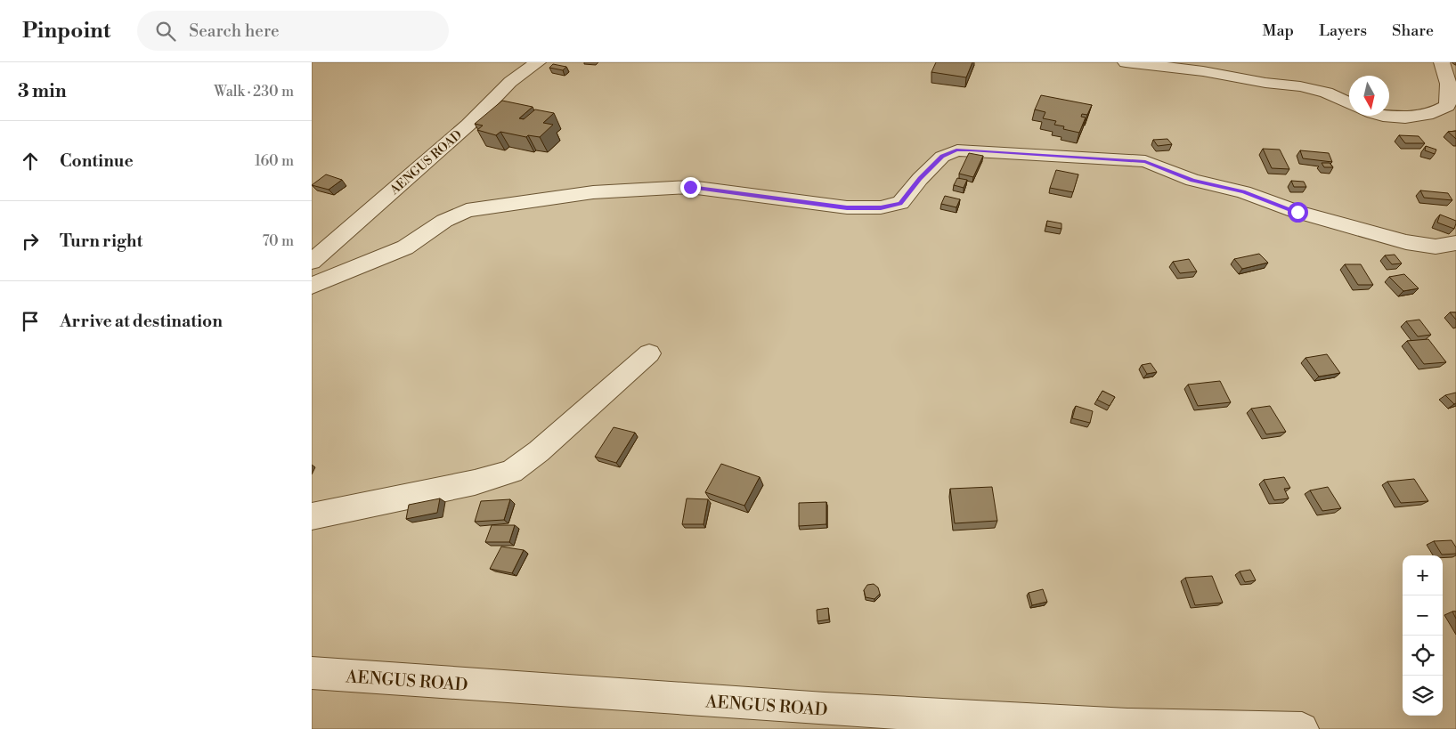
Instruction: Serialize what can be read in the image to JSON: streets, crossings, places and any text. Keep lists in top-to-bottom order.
{
  "streets": {
    "street": ["AENGUS ROAD"]
  },
  "north": "bottom",
  "page": {
    "header": "Pinpoint",
    "search": "Search here",
    "nav": ["Map", "Layers", "Share"],
    "heading": ["3 min", "Walk · 230 m"],
    "list": [
      ["Continue", "160 m"],
      ["Turn right", "70 m"],
      "Arrive at destination"
    ],
    "map_buttons": ["+", "−"]
  }
}
